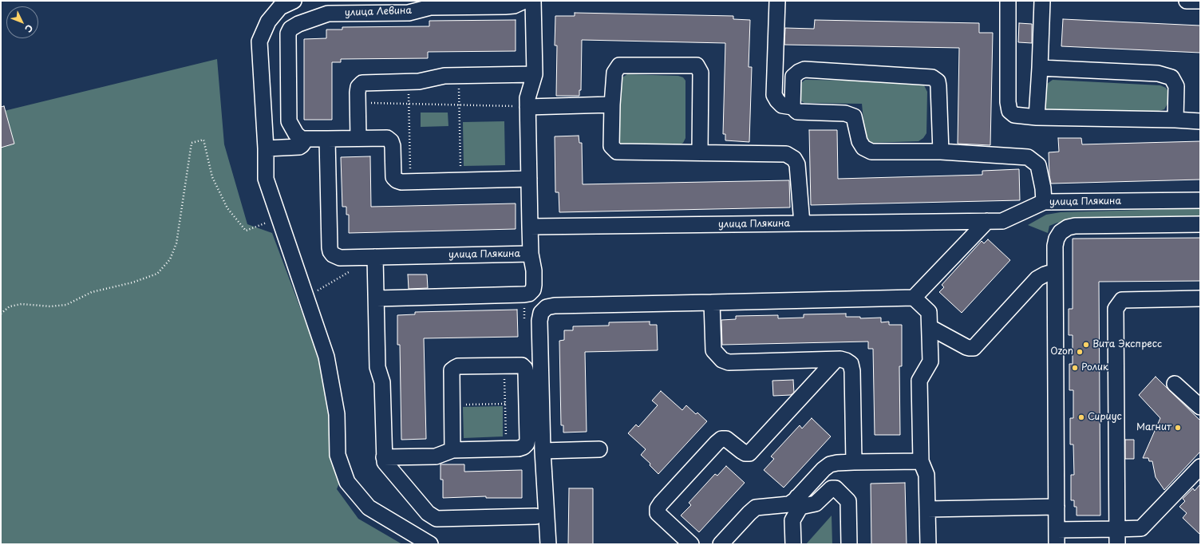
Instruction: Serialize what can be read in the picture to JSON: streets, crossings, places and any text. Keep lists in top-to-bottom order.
{
  "streets": {
    "street": ["улица Левина", "улица Плякина"]
  },
  "places": [
    "Вита Экспресс",
    "Ozon",
    "Ролик",
    "Сириус",
    "Магнит"
  ],
  "north": "bottom right"
}
